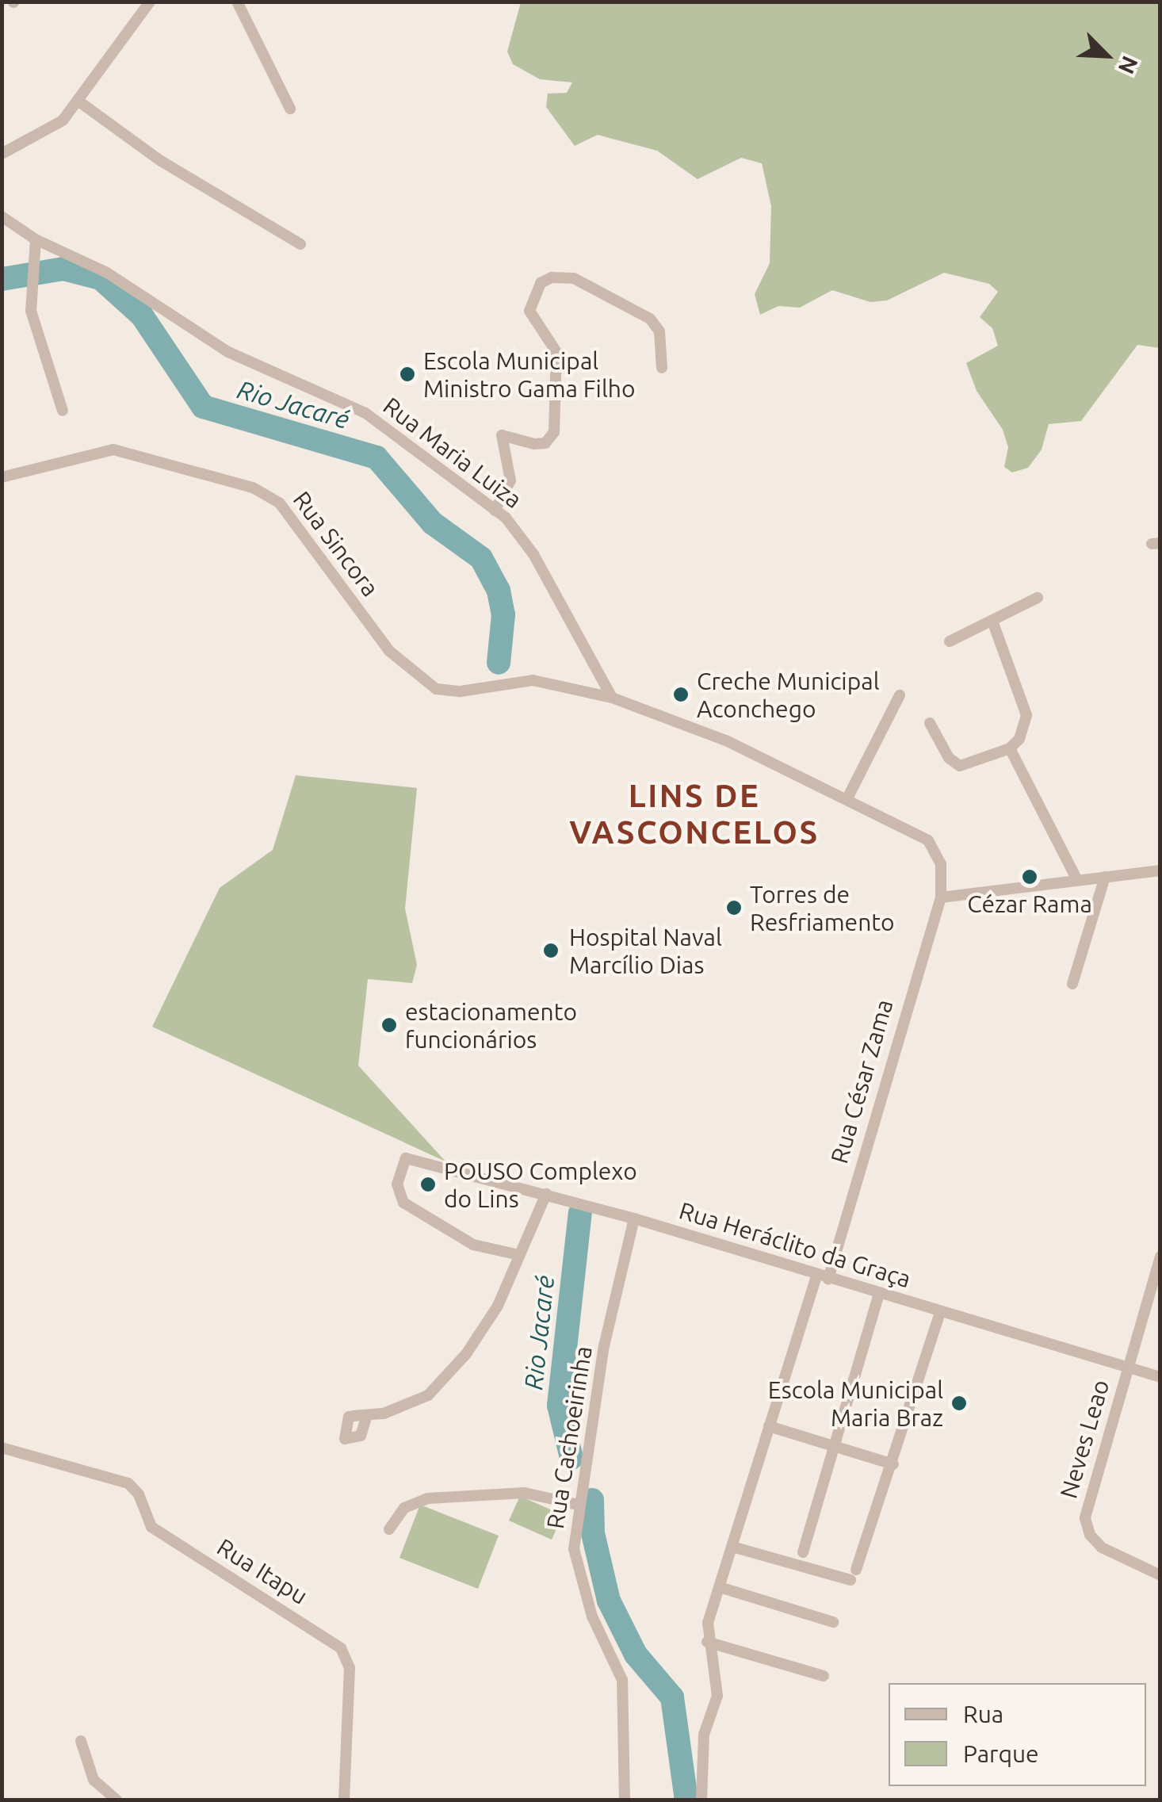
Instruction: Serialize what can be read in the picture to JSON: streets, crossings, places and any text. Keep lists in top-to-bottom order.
{
  "streets": {
    "street": [
      "Rua Maria Luiza",
      "Rua Sincora",
      "Rua César Zama",
      "Rua Heráclito da Graça",
      "Rua Cachoeirinha",
      "Neves Leao",
      "Rua Itapu"
    ]
  },
  "crossings": [
    ["Rua Maria Luiza", "Rua Sincora"],
    ["Rua César Zama", "Rua Heráclito da Graça"],
    ["Rua Heráclito da Graça", "Rua Cachoeirinha"],
    ["Rua Heráclito da Graça", "Neves Leao"]
  ],
  "districts": ["LINS DE VASCONCELOS"],
  "water": ["Rio Jacaré"],
  "places": [
    "Escola Municipal Ministro Gama Filho",
    "Creche Municipal Aconchego",
    "Cézar Rama",
    "Torres de Resfriamento",
    "Hospital Naval Marcílio Dias",
    "estacionamento funcionários",
    "POUSO Complexo do Lins",
    "Escola Municipal Maria Braz"
  ],
  "legend": ["Rua", "Parque"],
  "north": "bottom right"
}
